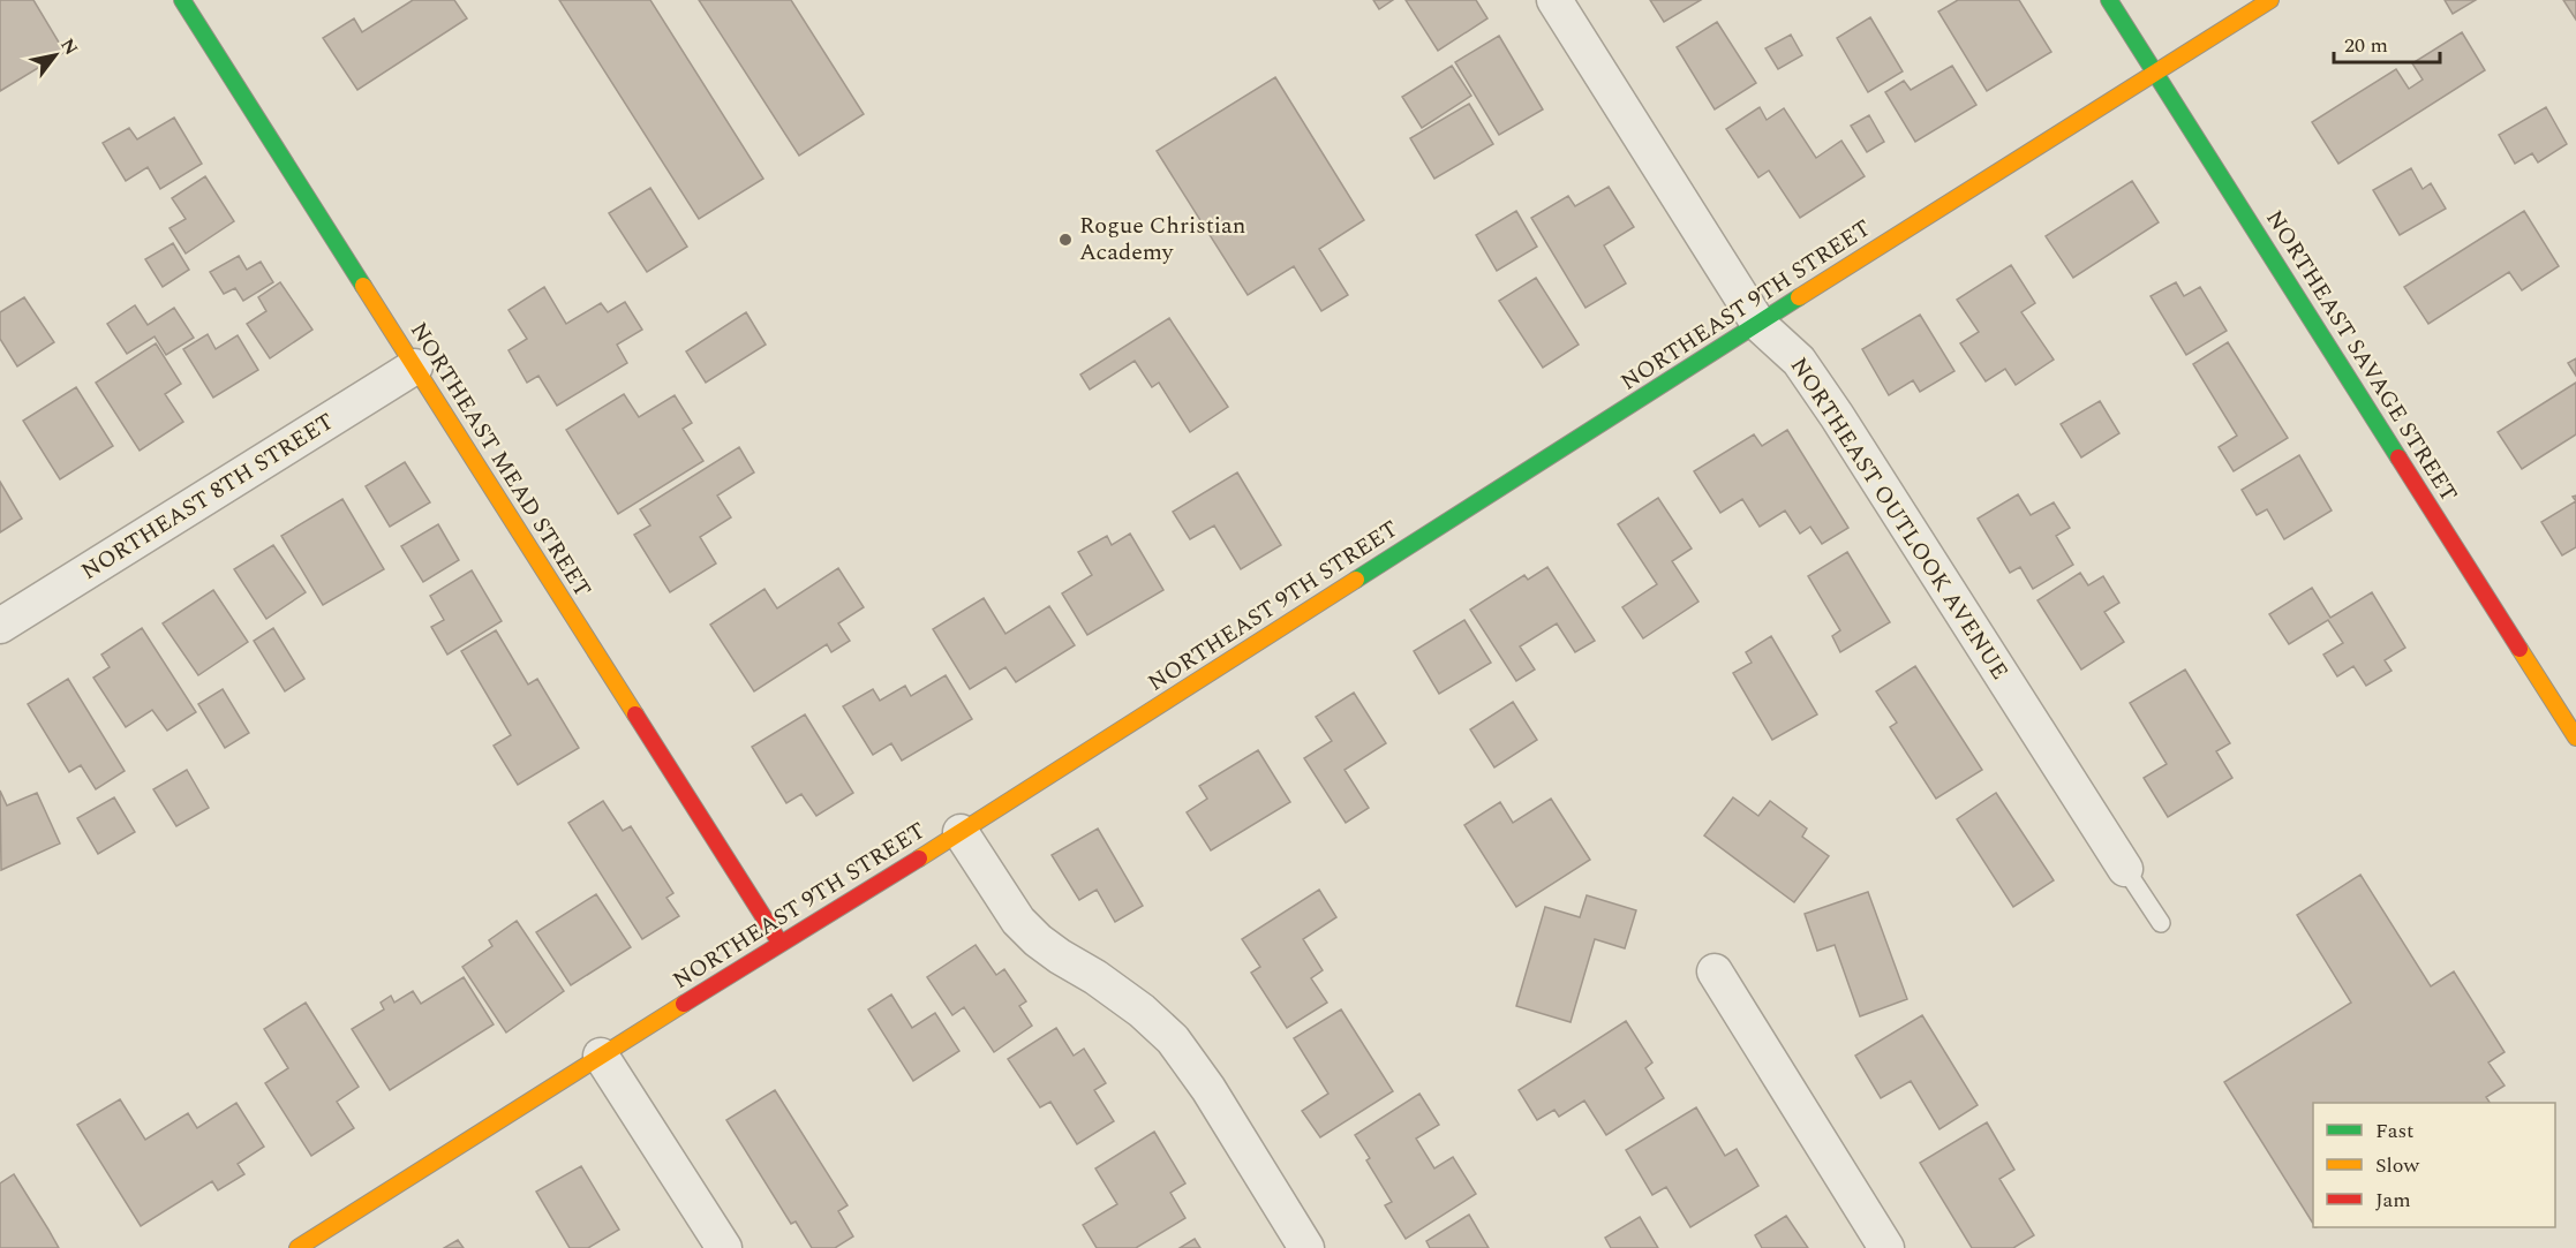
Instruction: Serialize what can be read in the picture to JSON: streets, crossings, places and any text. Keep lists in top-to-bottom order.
{
  "streets": {
    "street": [
      "NORTHEAST 9TH STREET",
      "NORTHEAST SAVAGE STREET",
      "NORTHEAST MEAD STREET",
      "NORTHEAST 8TH STREET",
      "NORTHEAST OUTLOOK AVENUE"
    ]
  },
  "crossings": [
    ["NORTHEAST 9TH STREET", "NORTHEAST SAVAGE STREET"],
    ["NORTHEAST 9TH STREET", "NORTHEAST MEAD STREET"],
    ["NORTHEAST 9TH STREET", "NORTHEAST OUTLOOK AVENUE"],
    ["NORTHEAST MEAD STREET", "NORTHEAST 8TH STREET"]
  ],
  "places": ["Rogue Christian Academy"],
  "legend": ["Fast", "Slow", "Jam"],
  "scale_bar": "20 m",
  "north": "top right"
}
